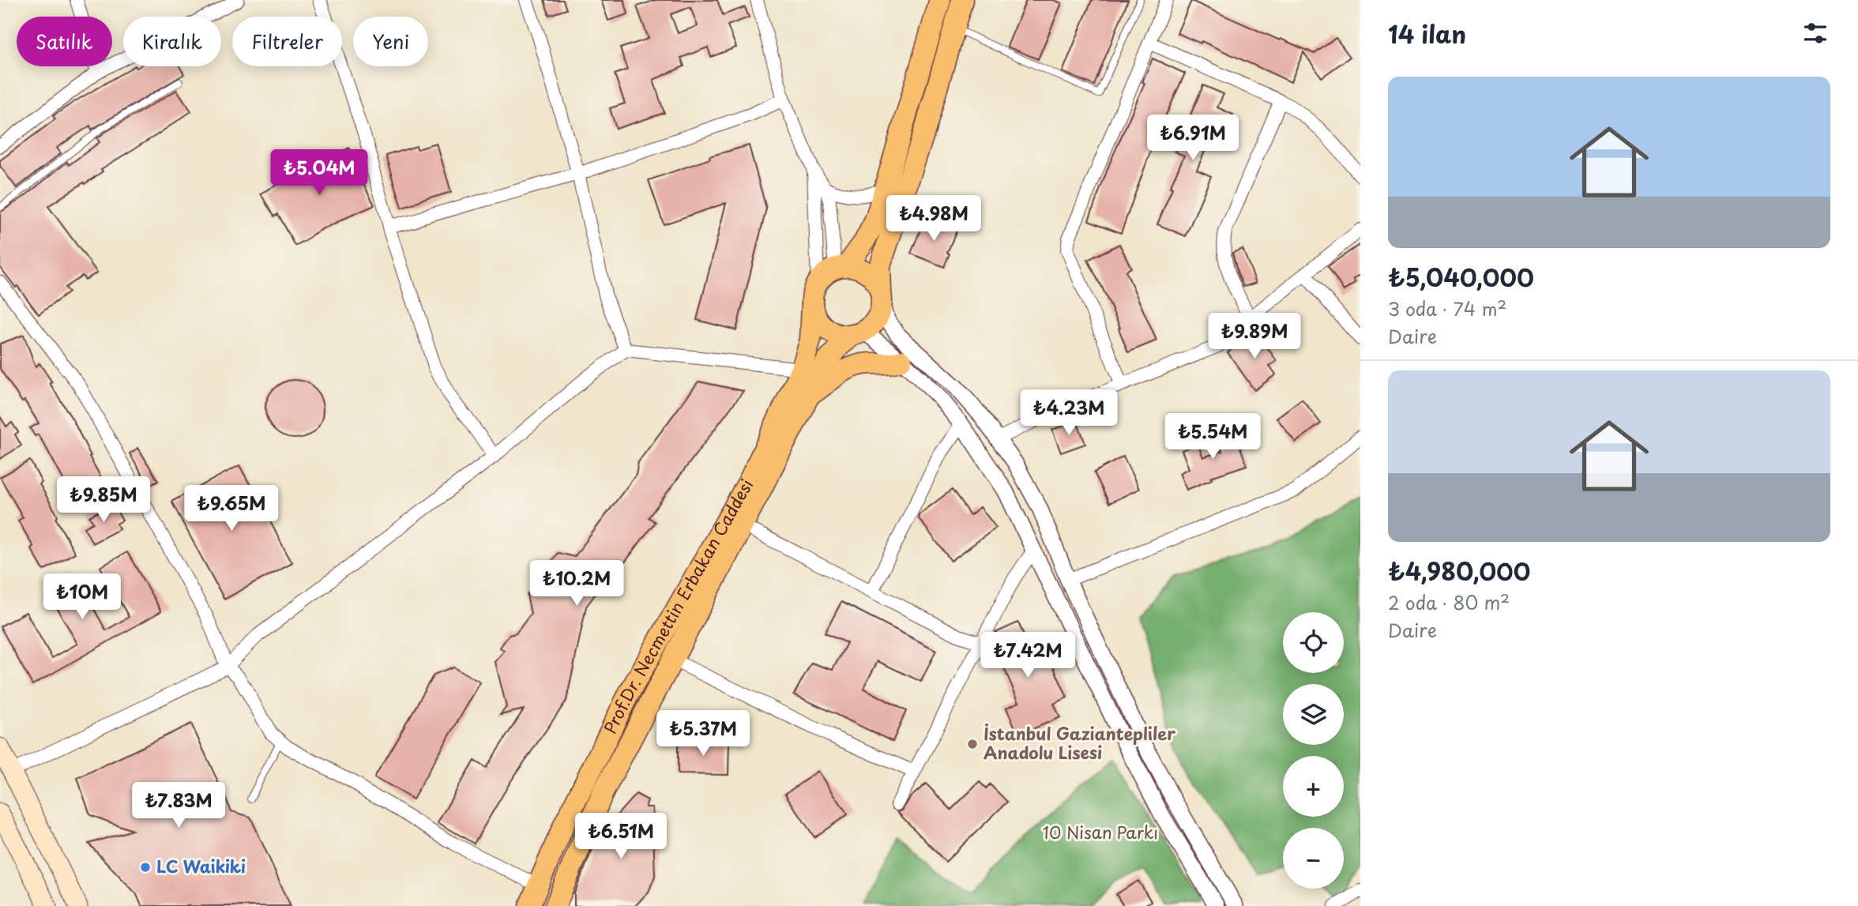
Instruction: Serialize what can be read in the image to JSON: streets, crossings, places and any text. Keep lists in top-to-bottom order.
{
  "streets": {
    "main road": ["Prof.Dr. Necmettin Erbakan Caddesi"]
  },
  "parks": ["10 Nisan Parkı"],
  "places": ["İstanbul Gaziantepliler Anadolu Lisesi", "LC Waikiki"],
  "page": {
    "heading": "14 ilan",
    "chip": [
      "Satılık",
      "Kiralık",
      "Filtreler",
      "Yeni"
    ],
    "list": [
      {
        "name": "₺5,040,000",
        "note": "3 oda · 74 m² · Daire"
      },
      {
        "name": "₺4,980,000",
        "note": "2 oda · 80 m² · Daire"
      }
    ],
    "price": [
      "₺6.91M",
      "₺5.04M",
      "₺4.98M",
      "₺9.89M",
      "₺4.23M",
      "₺5.54M",
      "₺9.85M",
      "₺9.65M",
      "₺10.2M",
      "₺10M",
      "₺7.42M",
      "₺5.37M",
      "₺7.83M",
      "₺6.51M"
    ],
    "map_buttons": ["+", "−"]
  }
}
